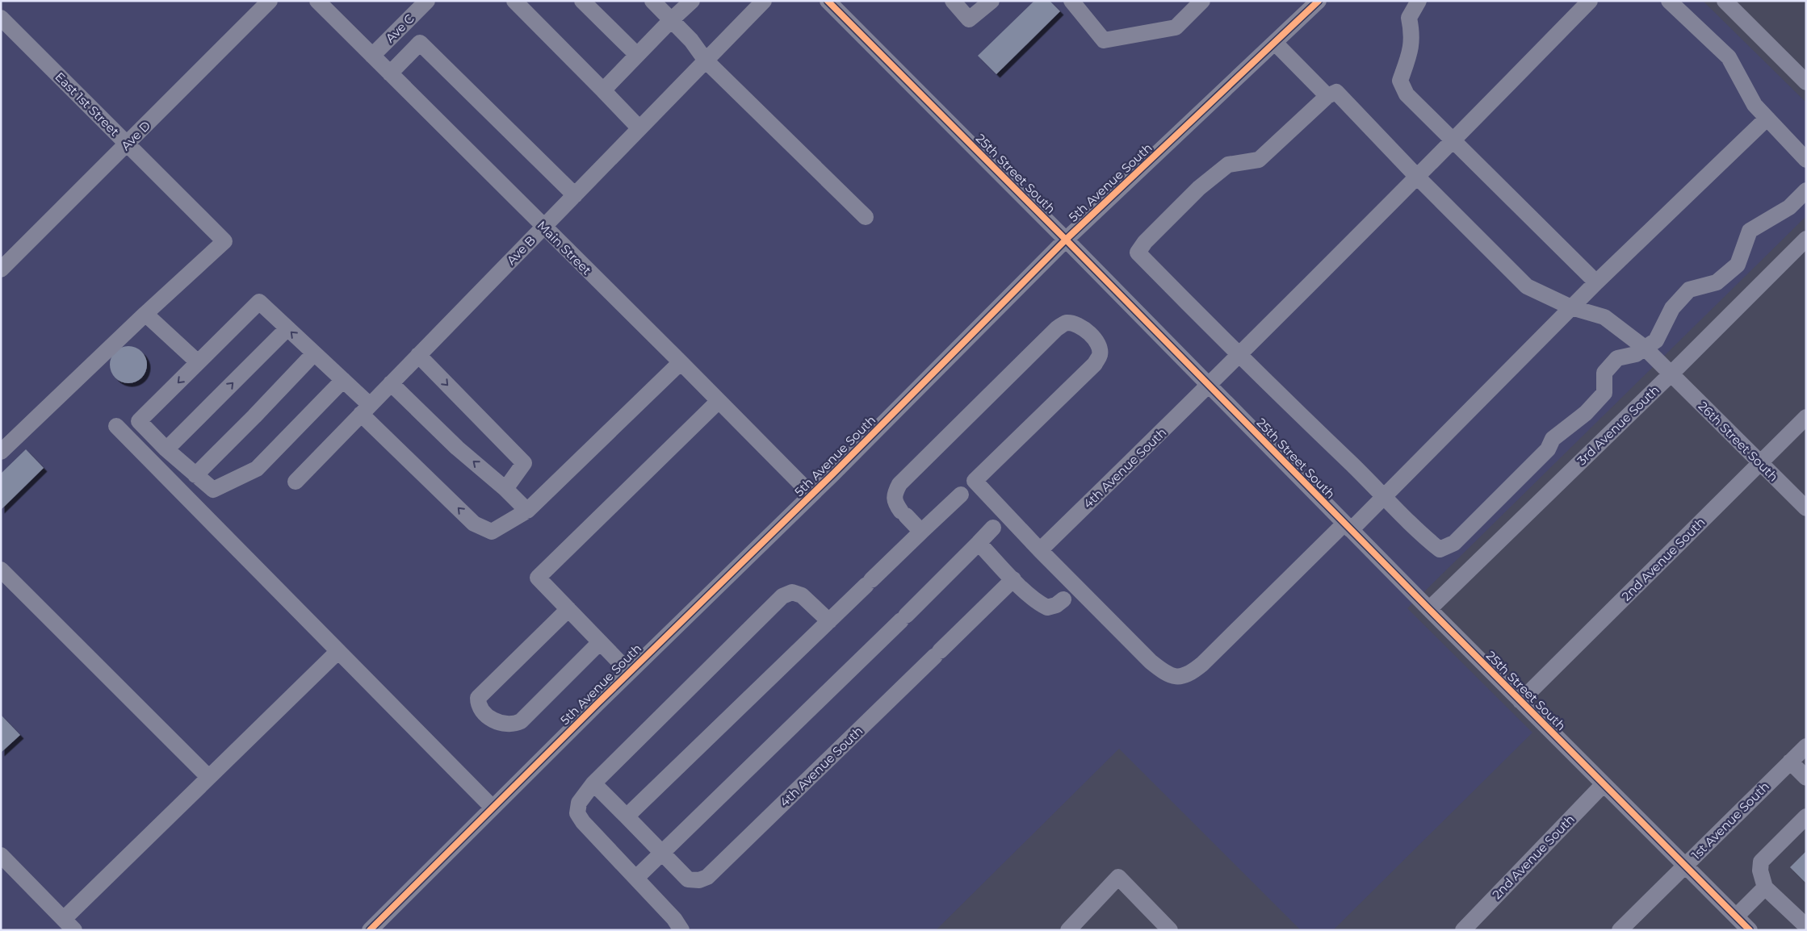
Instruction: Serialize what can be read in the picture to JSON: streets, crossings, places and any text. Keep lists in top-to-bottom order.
{
  "streets": {
    "street": [
      "Ave C",
      "East 1st Street",
      "Ave D",
      "25th Street South",
      "5th Avenue South",
      "Main Street",
      "Ave B",
      "3rd Avenue South",
      "26th Street South",
      "4th Avenue South",
      "2nd Avenue South",
      "1st Avenue South"
    ]
  },
  "crossings": [
    ["Ave C", "Main Street"],
    ["East 1st Street", "Ave D"],
    ["25th Street South", "5th Avenue South"],
    ["25th Street South", "3rd Avenue South"],
    ["25th Street South", "4th Avenue South"],
    ["25th Street South", "2nd Avenue South"],
    ["25th Street South", "1st Avenue South"],
    ["5th Avenue South", "Main Street"],
    ["Main Street", "Ave B"],
    ["3rd Avenue South", "26th Street South"],
    ["26th Street South", "4th Avenue South"],
    ["26th Street South", "2nd Avenue South"]
  ]
}
